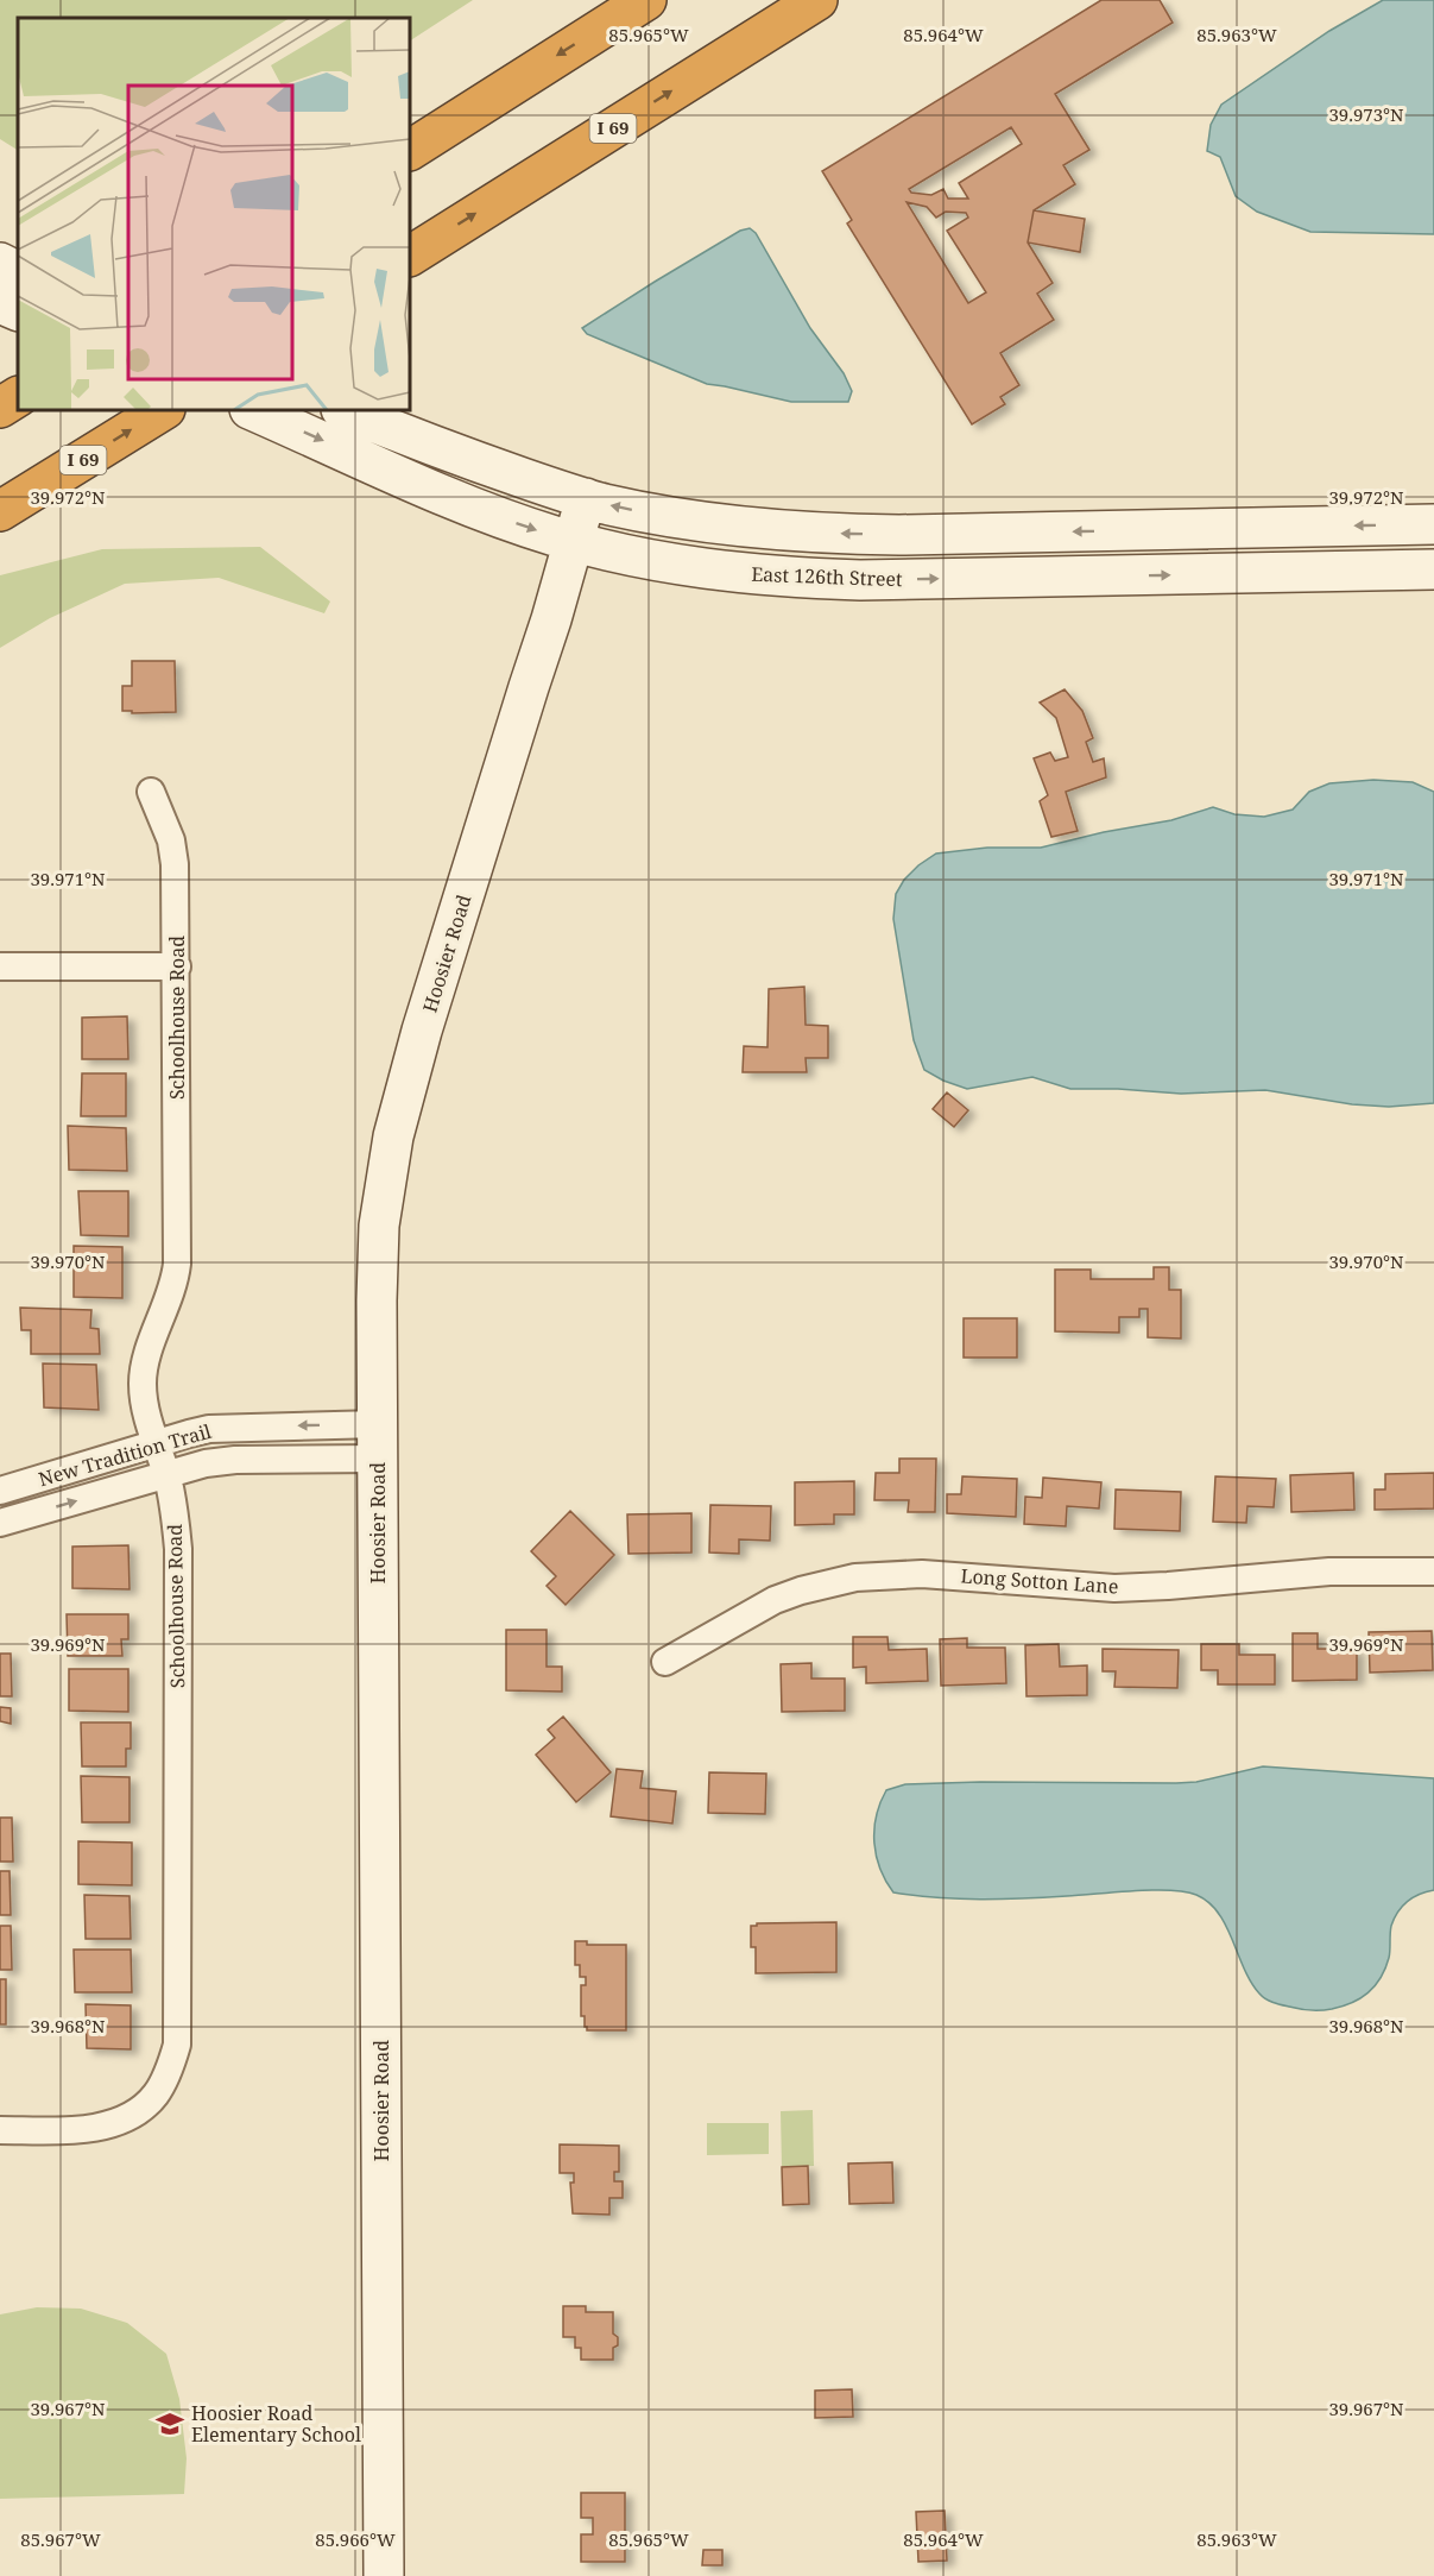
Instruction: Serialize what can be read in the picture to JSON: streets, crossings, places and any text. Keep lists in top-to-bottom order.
{
  "streets": {
    "highway": ["I 69"],
    "main road": ["East 126th Street", "Hoosier Road"],
    "street": ["Schoolhouse Road", "New Tradition Trail", "Long Sotton Lane"]
  },
  "crossings": [
    ["East 126th Street", "Hoosier Road"],
    ["Hoosier Road", "New Tradition Trail"],
    ["Schoolhouse Road", "New Tradition Trail"]
  ],
  "places": {
    "school or university": ["Hoosier Road Elementary School"]
  },
  "coordinates": [
    "85.965°W",
    "85.964°W",
    "85.963°W",
    "39.973°N",
    "39.972°N",
    "39.971°N",
    "39.970°N",
    "39.969°N",
    "39.968°N",
    "39.967°N",
    "85.967°W",
    "85.966°W"
  ]
}
